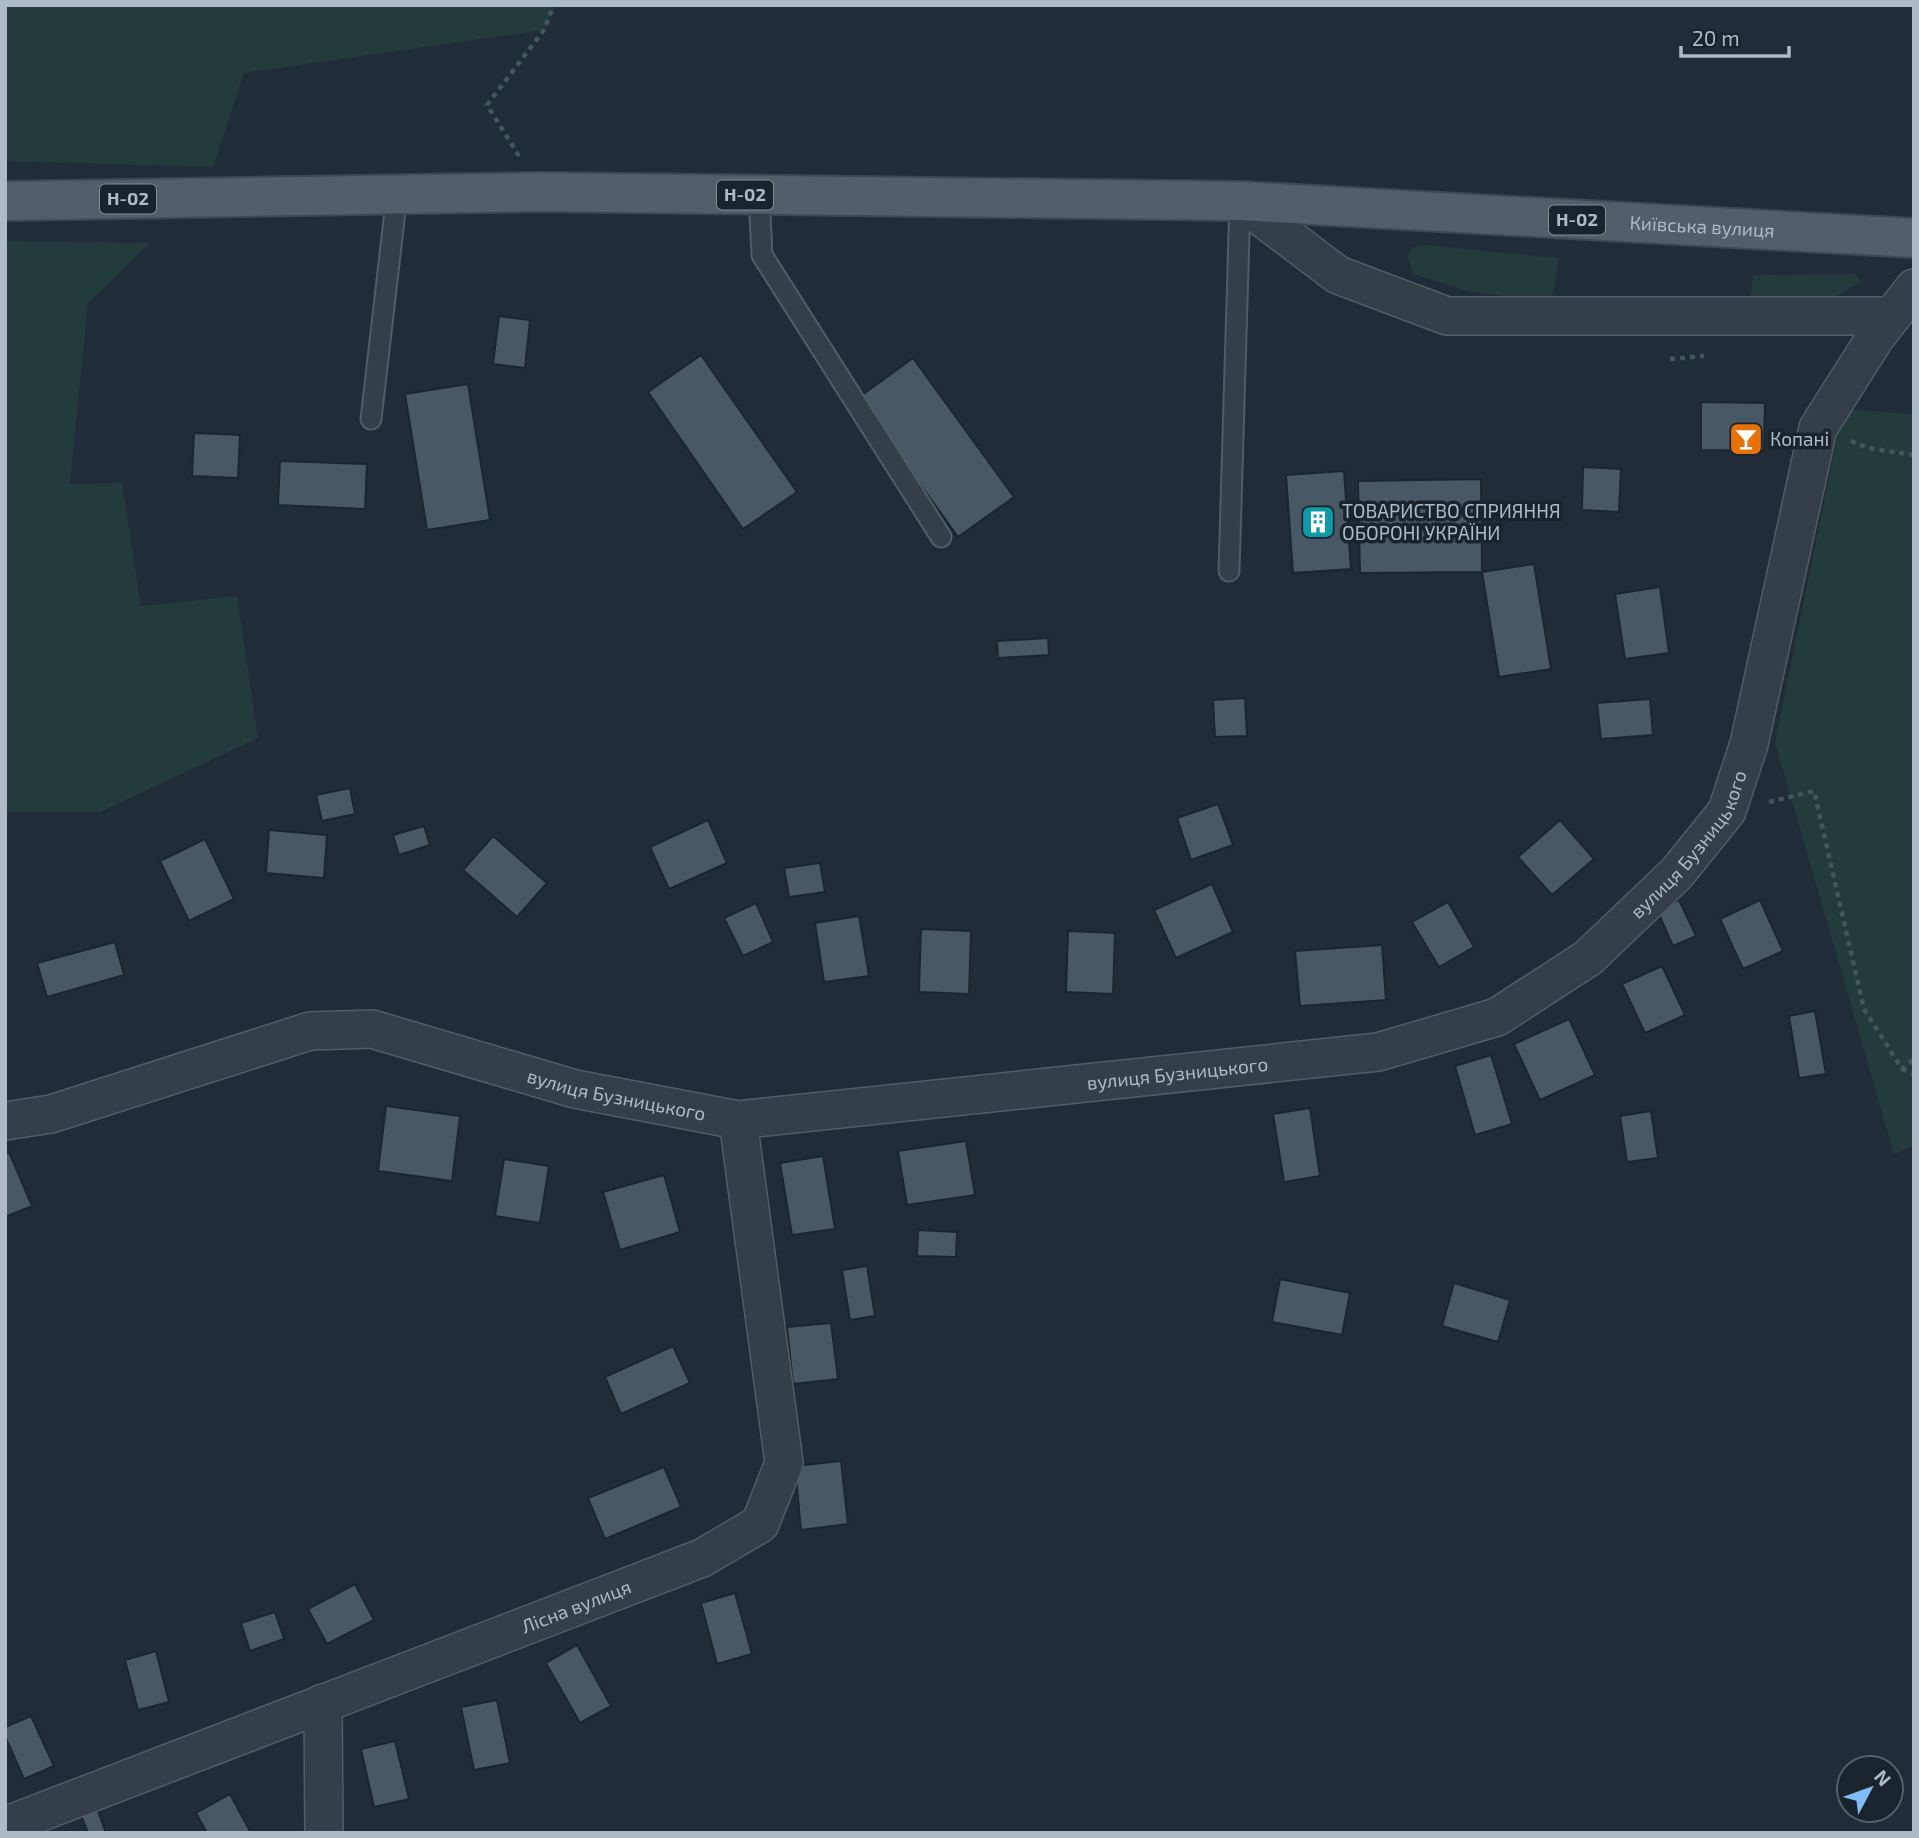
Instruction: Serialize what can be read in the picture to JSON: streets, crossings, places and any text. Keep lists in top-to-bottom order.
{
  "streets": {
    "main road": ["Н-02", "Київська вулиця"],
    "street": ["вулиця Бузницького", "Лісна вулиця"]
  },
  "crossings": [
    ["Н-02", "Київська вулиця"],
    ["вулиця Бузницького", "Лісна вулиця"]
  ],
  "places": {
    "bar": ["Копані"],
    "building": ["ТОВАРИСТВО СПРИЯННЯ ОБОРОНІ УКРАЇНИ"]
  },
  "scale_bar": "20 m",
  "north": "top right"
}
